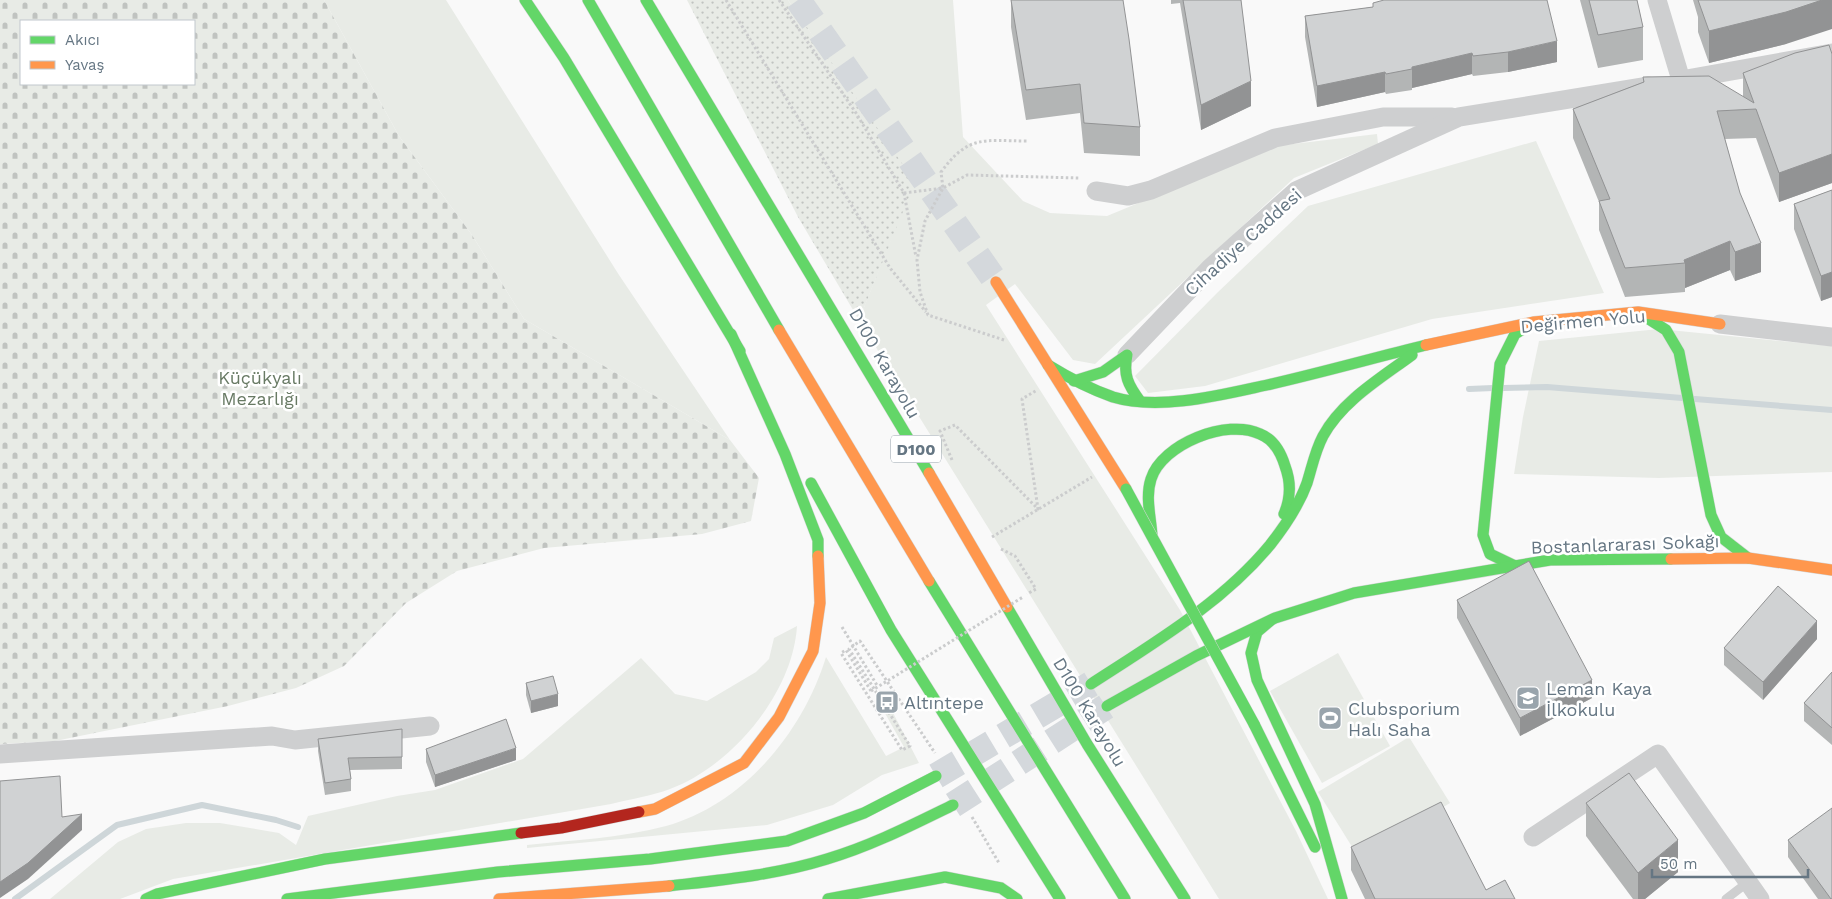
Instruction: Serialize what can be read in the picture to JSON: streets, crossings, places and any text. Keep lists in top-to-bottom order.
{
  "streets": {
    "main road": [
      "Değirmen Yolu",
      "D100 Karayolu",
      "D100",
      "Bostanlararası Sokağı"
    ],
    "street": ["Cihadiye Caddesi"]
  },
  "parks": ["Küçükyalı Mezarlığı"],
  "places": {
    "school or university": ["Leman Kaya İlkokulu"],
    "bus stop": ["Altıntepe"],
    "sports": ["Clubsporium Halı Saha"]
  },
  "legend": ["Akıcı", "Yavaş"],
  "scale_bar": "50 m"
}
